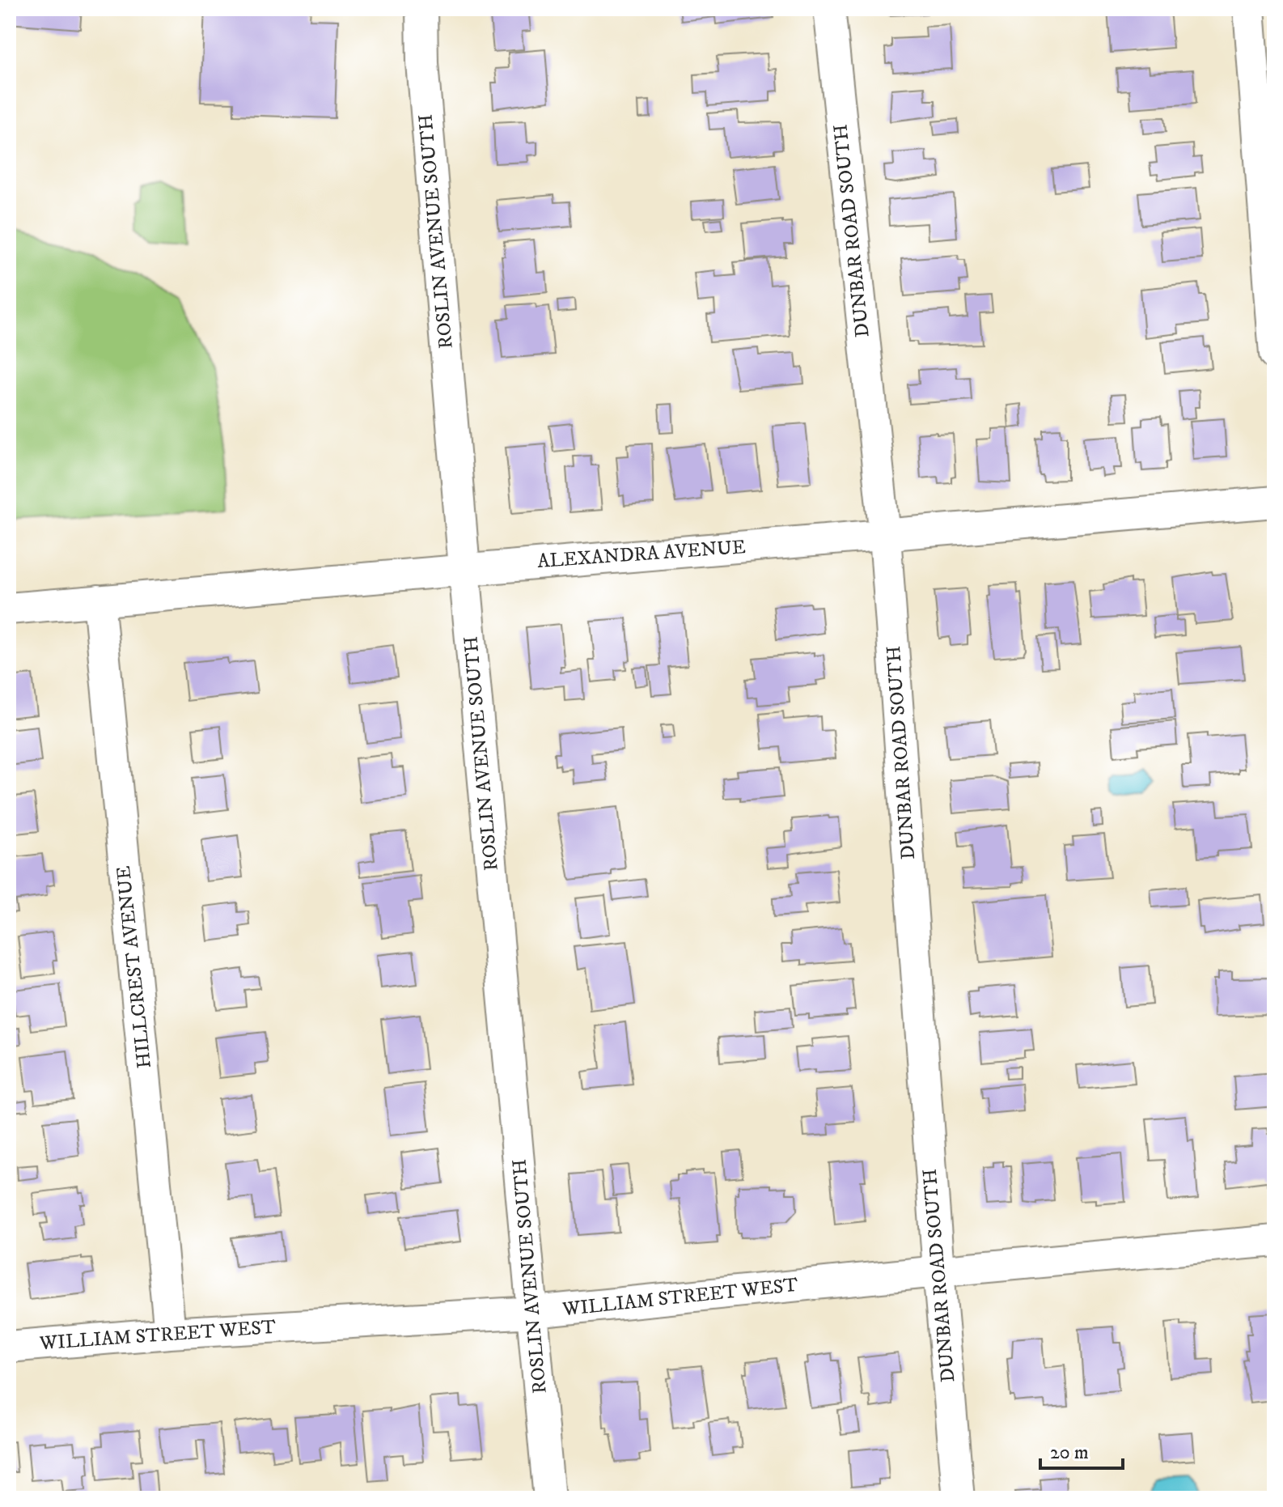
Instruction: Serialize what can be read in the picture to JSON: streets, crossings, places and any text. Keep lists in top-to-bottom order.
{
  "streets": {
    "street": [
      "DUNBAR ROAD SOUTH",
      "ROSLIN AVENUE SOUTH",
      "ALEXANDRA AVENUE",
      "HILLCREST AVENUE",
      "WILLIAM STREET WEST"
    ]
  },
  "crossings": [
    ["DUNBAR ROAD SOUTH", "ALEXANDRA AVENUE"],
    ["DUNBAR ROAD SOUTH", "WILLIAM STREET WEST"],
    ["ROSLIN AVENUE SOUTH", "ALEXANDRA AVENUE"],
    ["ROSLIN AVENUE SOUTH", "WILLIAM STREET WEST"],
    ["ALEXANDRA AVENUE", "HILLCREST AVENUE"],
    ["HILLCREST AVENUE", "WILLIAM STREET WEST"]
  ],
  "scale_bar": "20 m"
}
